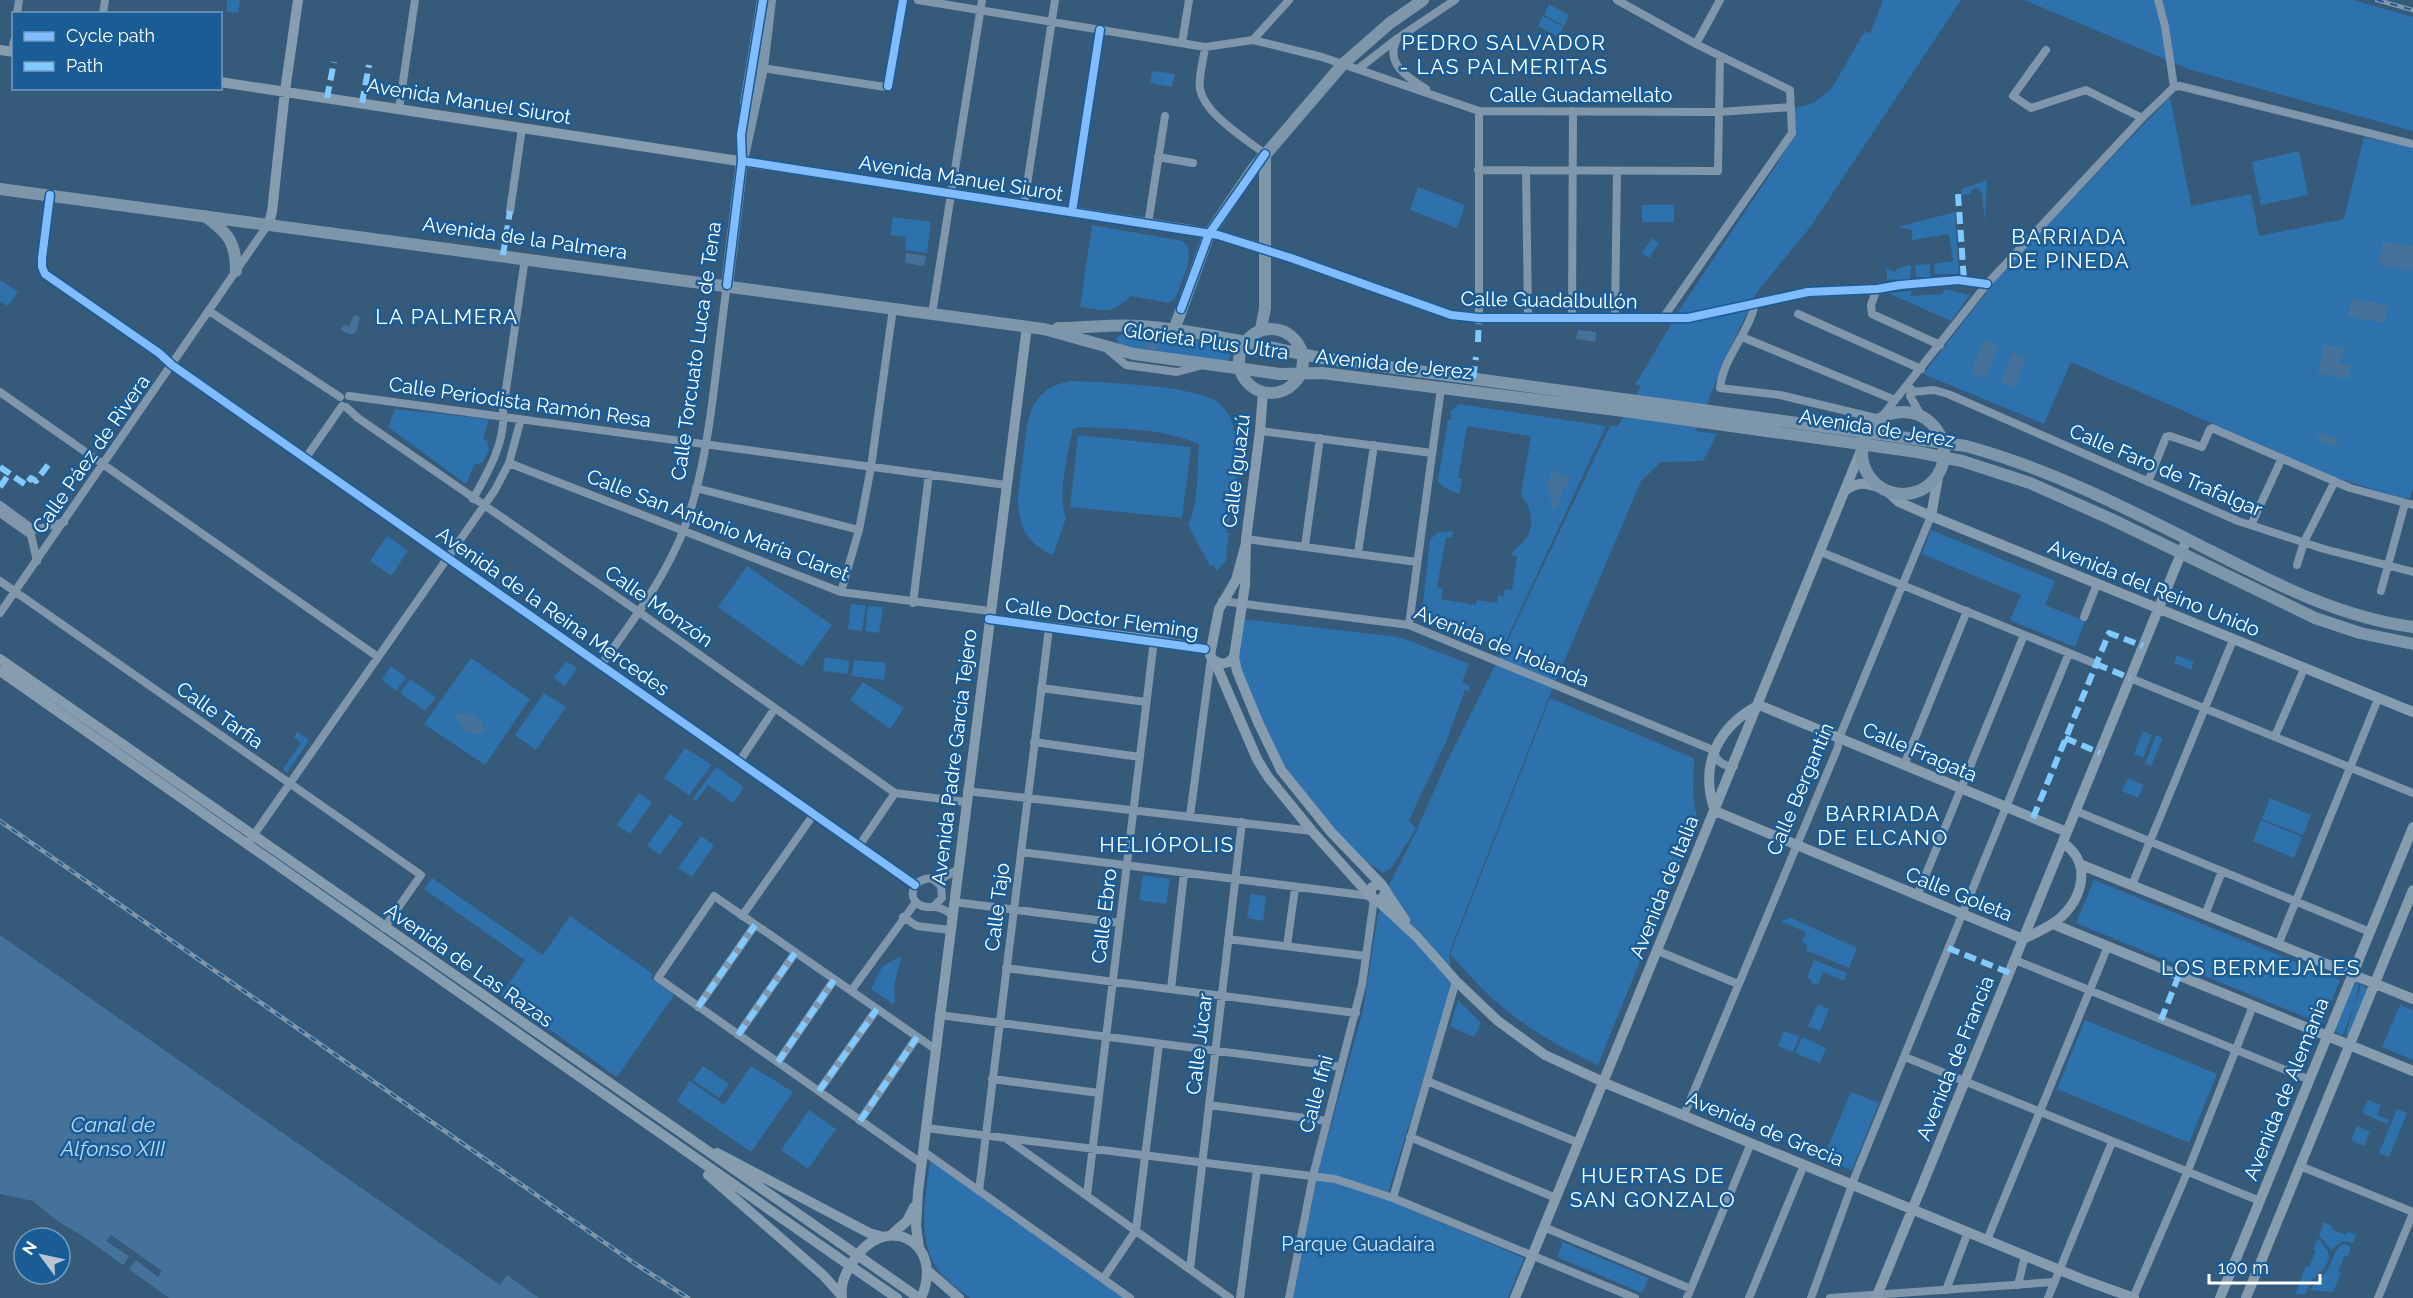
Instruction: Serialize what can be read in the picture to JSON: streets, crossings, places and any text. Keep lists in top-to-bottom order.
{
  "streets": {
    "main road": [
      "Avenida Manuel Siurot",
      "Avenida de la Palmera",
      "Glorieta Plus Ultra",
      "Calle Torcuato Luca de Tena",
      "Avenida de Jerez",
      "Calle Iguazú",
      "Avenida del Reino Unido",
      "Calle Doctor Fleming",
      "Calle Fragata",
      "Avenida Padre García Tejero",
      "Calle Bergantín",
      "Avenida de Italia",
      "Calle Goleta",
      "Avenida de Las Razas",
      "Avenida de Francia",
      "Avenida de Alemania",
      "Avenida de Grecia"
    ],
    "street": [
      "Calle Guadamellato",
      "Calle Guadalbullón",
      "Calle Periodista Ramón Resa",
      "Calle Páez de Rivera",
      "Calle Faro de Trafalgar",
      "Calle San Antonio María Claret",
      "Calle Monzón",
      "Avenida de la Reina Mercedes",
      "Avenida de Holanda",
      "Calle Tarfia",
      "Calle Tajo",
      "Calle Ebro",
      "Calle Júcar",
      "Calle Ifni"
    ]
  },
  "crossings": [
    ["Calle Guadamellato", "Calle Guadalbullón"],
    ["Avenida Manuel Siurot", "Calle Guadalbullón"],
    ["Avenida Manuel Siurot", "Calle Torcuato Luca de Tena"],
    ["Avenida de la Palmera", "Glorieta Plus Ultra"],
    ["Avenida de la Palmera", "Calle Torcuato Luca de Tena"],
    ["Avenida de la Palmera", "Calle Páez de Rivera"],
    ["Avenida de la Palmera", "Avenida de la Reina Mercedes"],
    ["Avenida de la Palmera", "Avenida Padre García Tejero"],
    ["Glorieta Plus Ultra", "Avenida de Jerez"],
    ["Calle Torcuato Luca de Tena", "Calle Periodista Ramón Resa"],
    ["Calle Torcuato Luca de Tena", "Calle San Antonio María Claret"],
    ["Calle Torcuato Luca de Tena", "Calle Monzón"],
    ["Calle Torcuato Luca de Tena", "Avenida de la Reina Mercedes"],
    ["Avenida de Jerez", "Avenida de Italia"],
    ["Avenida de Jerez", "Avenida de Francia"],
    ["Calle Periodista Ramón Resa", "Calle Monzón"],
    ["Calle Periodista Ramón Resa", "Avenida Padre García Tejero"],
    ["Calle Páez de Rivera", "Avenida de la Reina Mercedes"],
    ["Calle Páez de Rivera", "Calle Tarfia"],
    ["Calle Iguazú", "Calle Doctor Fleming"],
    ["Calle Iguazú", "Avenida de Holanda"],
    ["Calle San Antonio María Claret", "Calle Doctor Fleming"],
    ["Calle San Antonio María Claret", "Avenida Padre García Tejero"],
    ["Avenida del Reino Unido", "Calle Bergantín"],
    ["Avenida del Reino Unido", "Avenida de Francia"],
    ["Calle Monzón", "Avenida Padre García Tejero"],
    ["Calle Monzón", "Calle Tajo"],
    ["Calle Monzón", "Calle Ebro"],
    ["Calle Monzón", "Calle Júcar"],
    ["Calle Doctor Fleming", "Avenida Padre García Tejero"],
    ["Calle Doctor Fleming", "Calle Tajo"],
    ["Calle Doctor Fleming", "Calle Ebro"],
    ["Avenida de Holanda", "Avenida de Italia"],
    ["Calle Tarfia", "Avenida de Las Razas"],
    ["Calle Fragata", "Calle Bergantín"],
    ["Calle Fragata", "Avenida de Italia"],
    ["Calle Fragata", "Avenida de Francia"],
    ["Calle Bergantín", "Calle Goleta"],
    ["Calle Bergantín", "Avenida de Grecia"],
    ["Avenida de Italia", "Calle Goleta"],
    ["Avenida de Italia", "Avenida de Grecia"],
    ["Calle Goleta", "Avenida de Francia"],
    ["Avenida de Francia", "Avenida de Grecia"],
    ["Calle Ifni", "Avenida de Grecia"]
  ],
  "districts": [
    "PEDRO SALVADOR - LAS PALMERITAS",
    "BARRIADA DE PINEDA",
    "LA PALMERA",
    "BARRIADA DE ELCANO",
    "HELIÓPOLIS",
    "LOS BERMEJALES",
    "HUERTAS DE SAN GONZALO"
  ],
  "water": ["Canal de Alfonso XIII"],
  "parks": ["Parque Guadaíra"],
  "legend": ["Cycle path", "Path"],
  "scale_bar": "100 m",
  "north": "top left"
}
